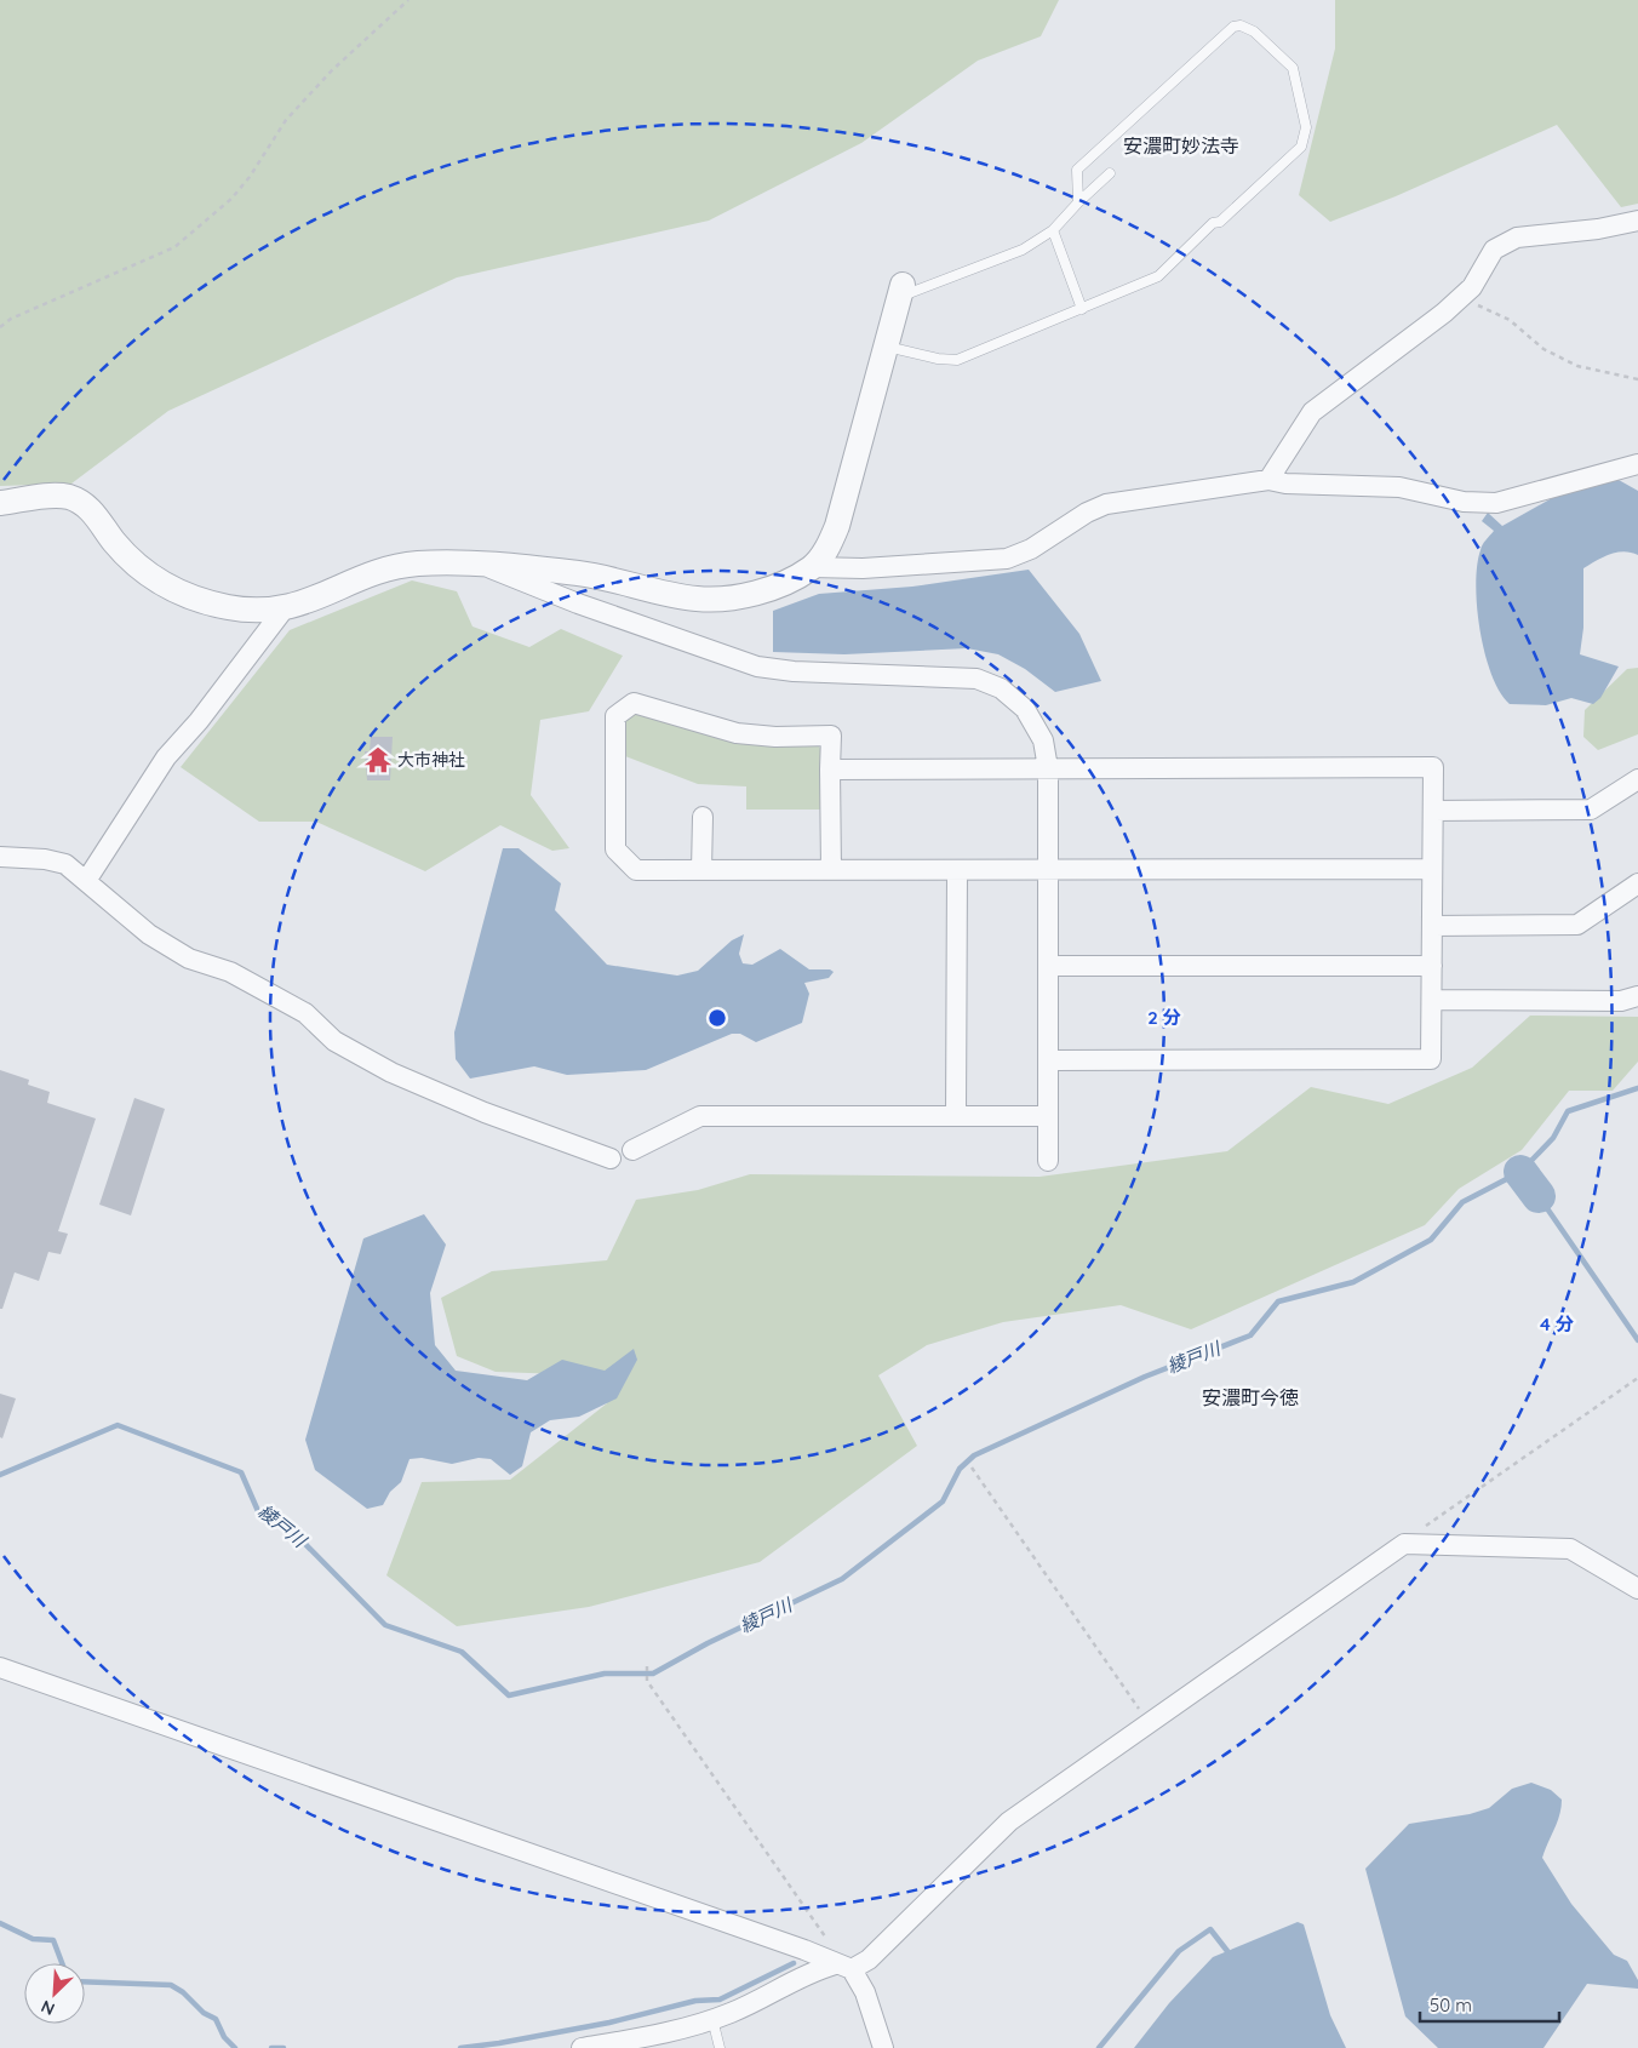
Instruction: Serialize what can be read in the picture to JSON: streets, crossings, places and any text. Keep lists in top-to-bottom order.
{
  "districts": ["安濃町妙法寺", "安濃町今徳"],
  "water": ["綾戸川"],
  "places": {
    "temple": ["大市神社"]
  },
  "scale_bar": "50 m",
  "north": "bottom left",
  "rings": ["2 分", "4 分"]
}
